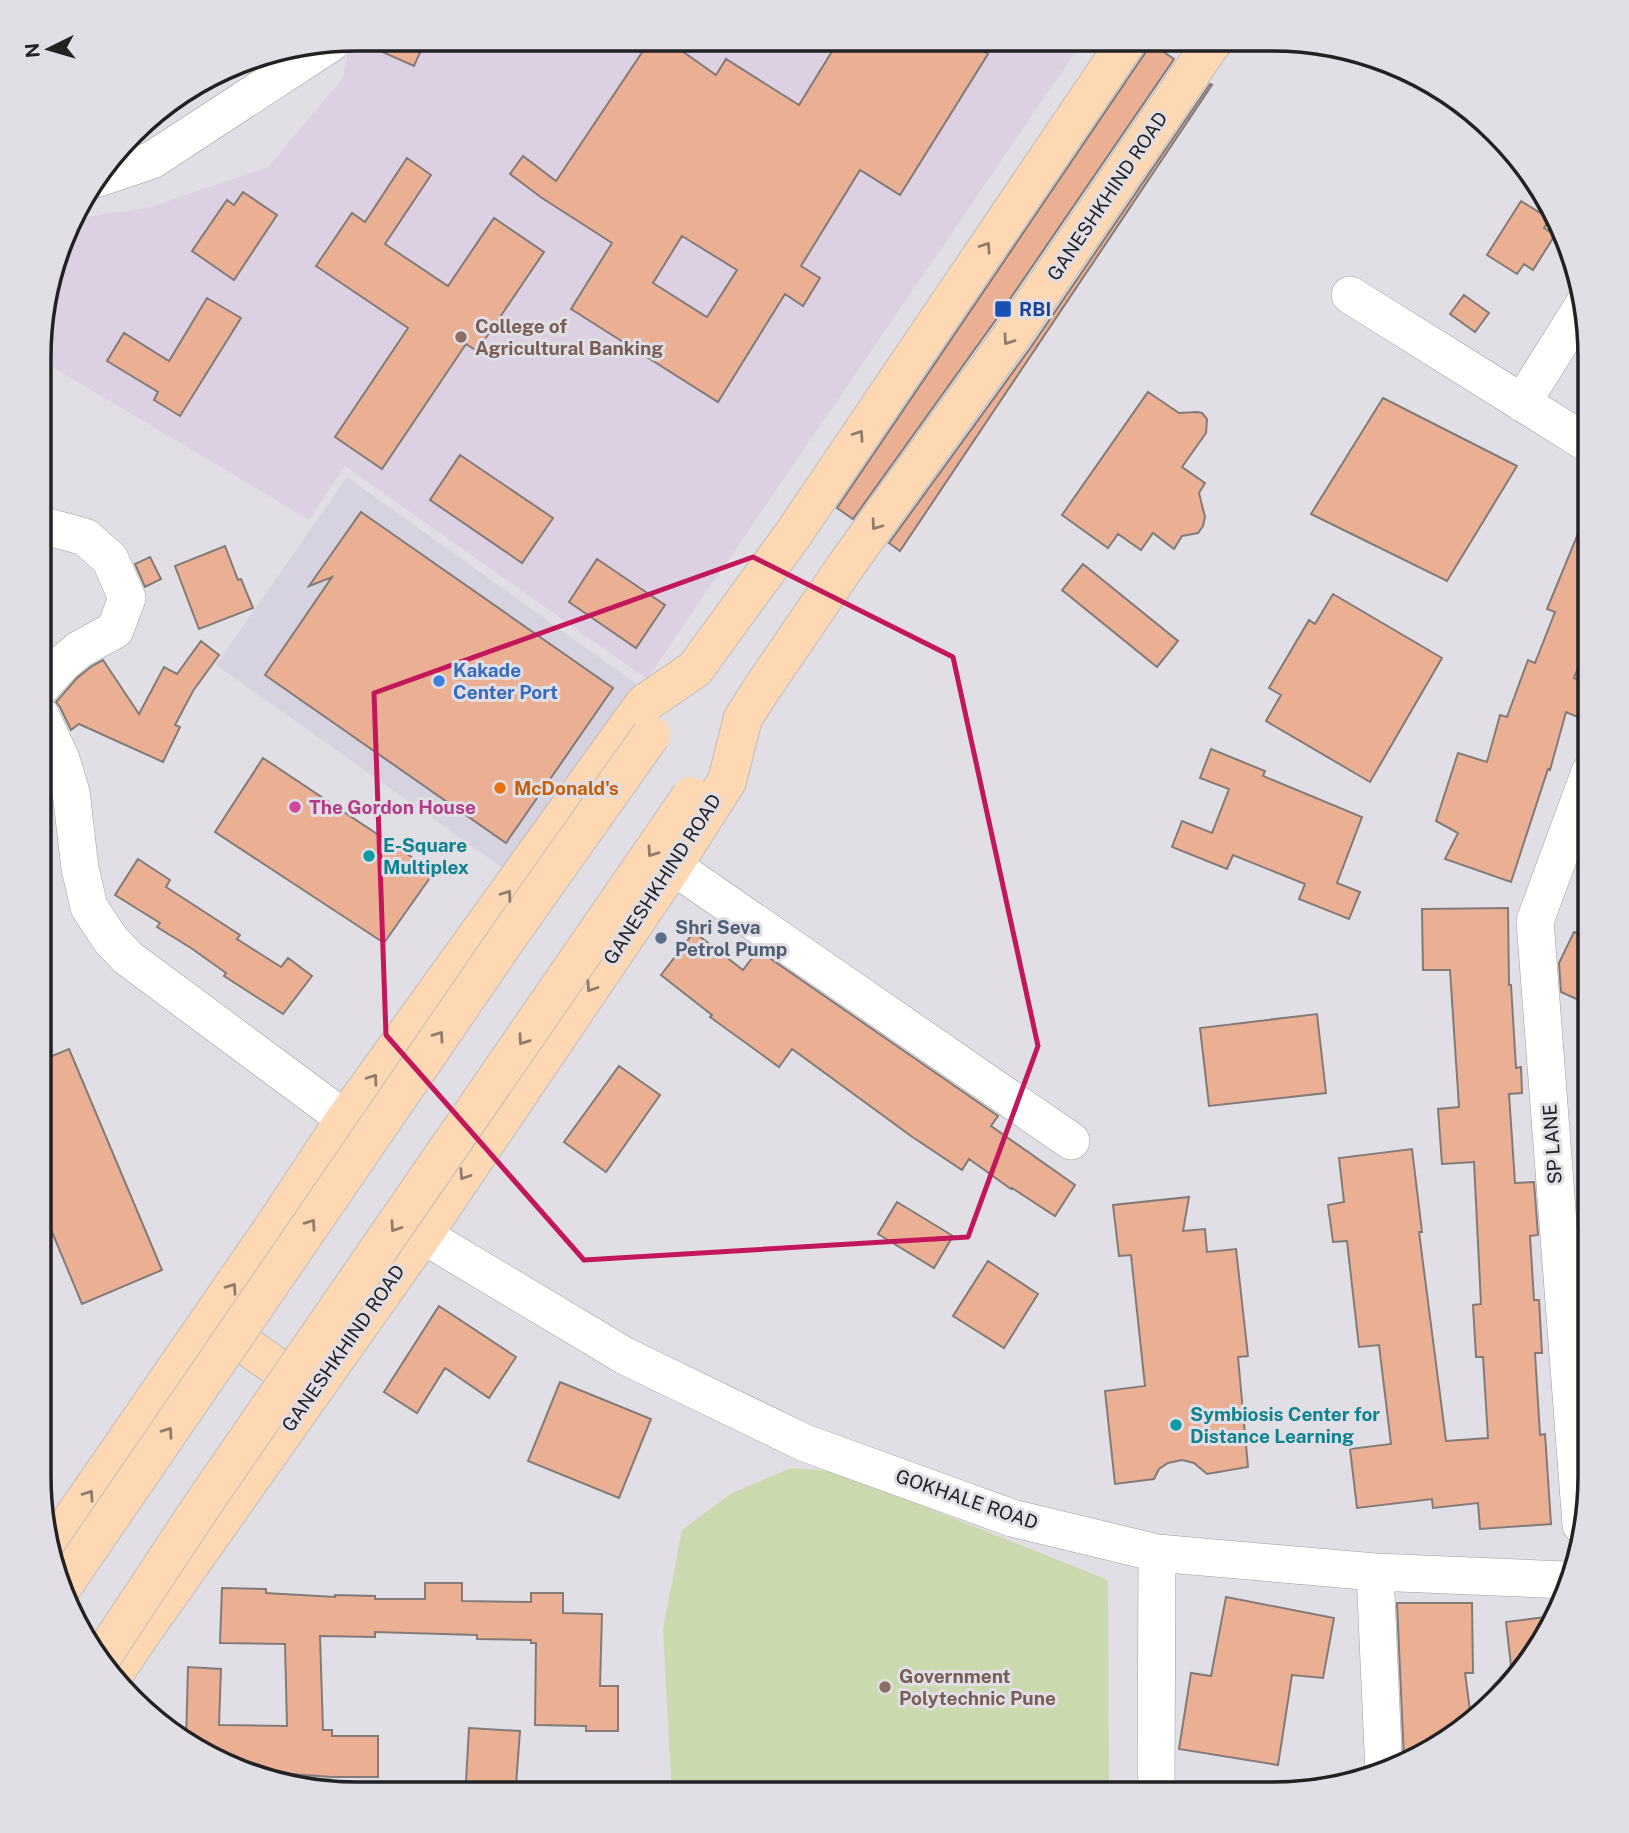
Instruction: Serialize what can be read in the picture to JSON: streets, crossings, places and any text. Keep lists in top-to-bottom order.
{
  "streets": {
    "main road": ["GANESHKHIND ROAD"],
    "street": ["SP LANE", "GOKHALE ROAD"]
  },
  "crossings": [
    ["GANESHKHIND ROAD", "GOKHALE ROAD"]
  ],
  "places": {
    "transit": ["RBI"],
    "other": [
      "College of Agricultural Banking",
      "Kakade Center Port",
      "McDonald's",
      "The Gordon House",
      "E-Square Multiplex",
      "Shri Seva Petrol Pump",
      "Symbiosis Center for Distance Learning",
      "Government Polytechnic Pune"
    ]
  },
  "north": "left"
}
